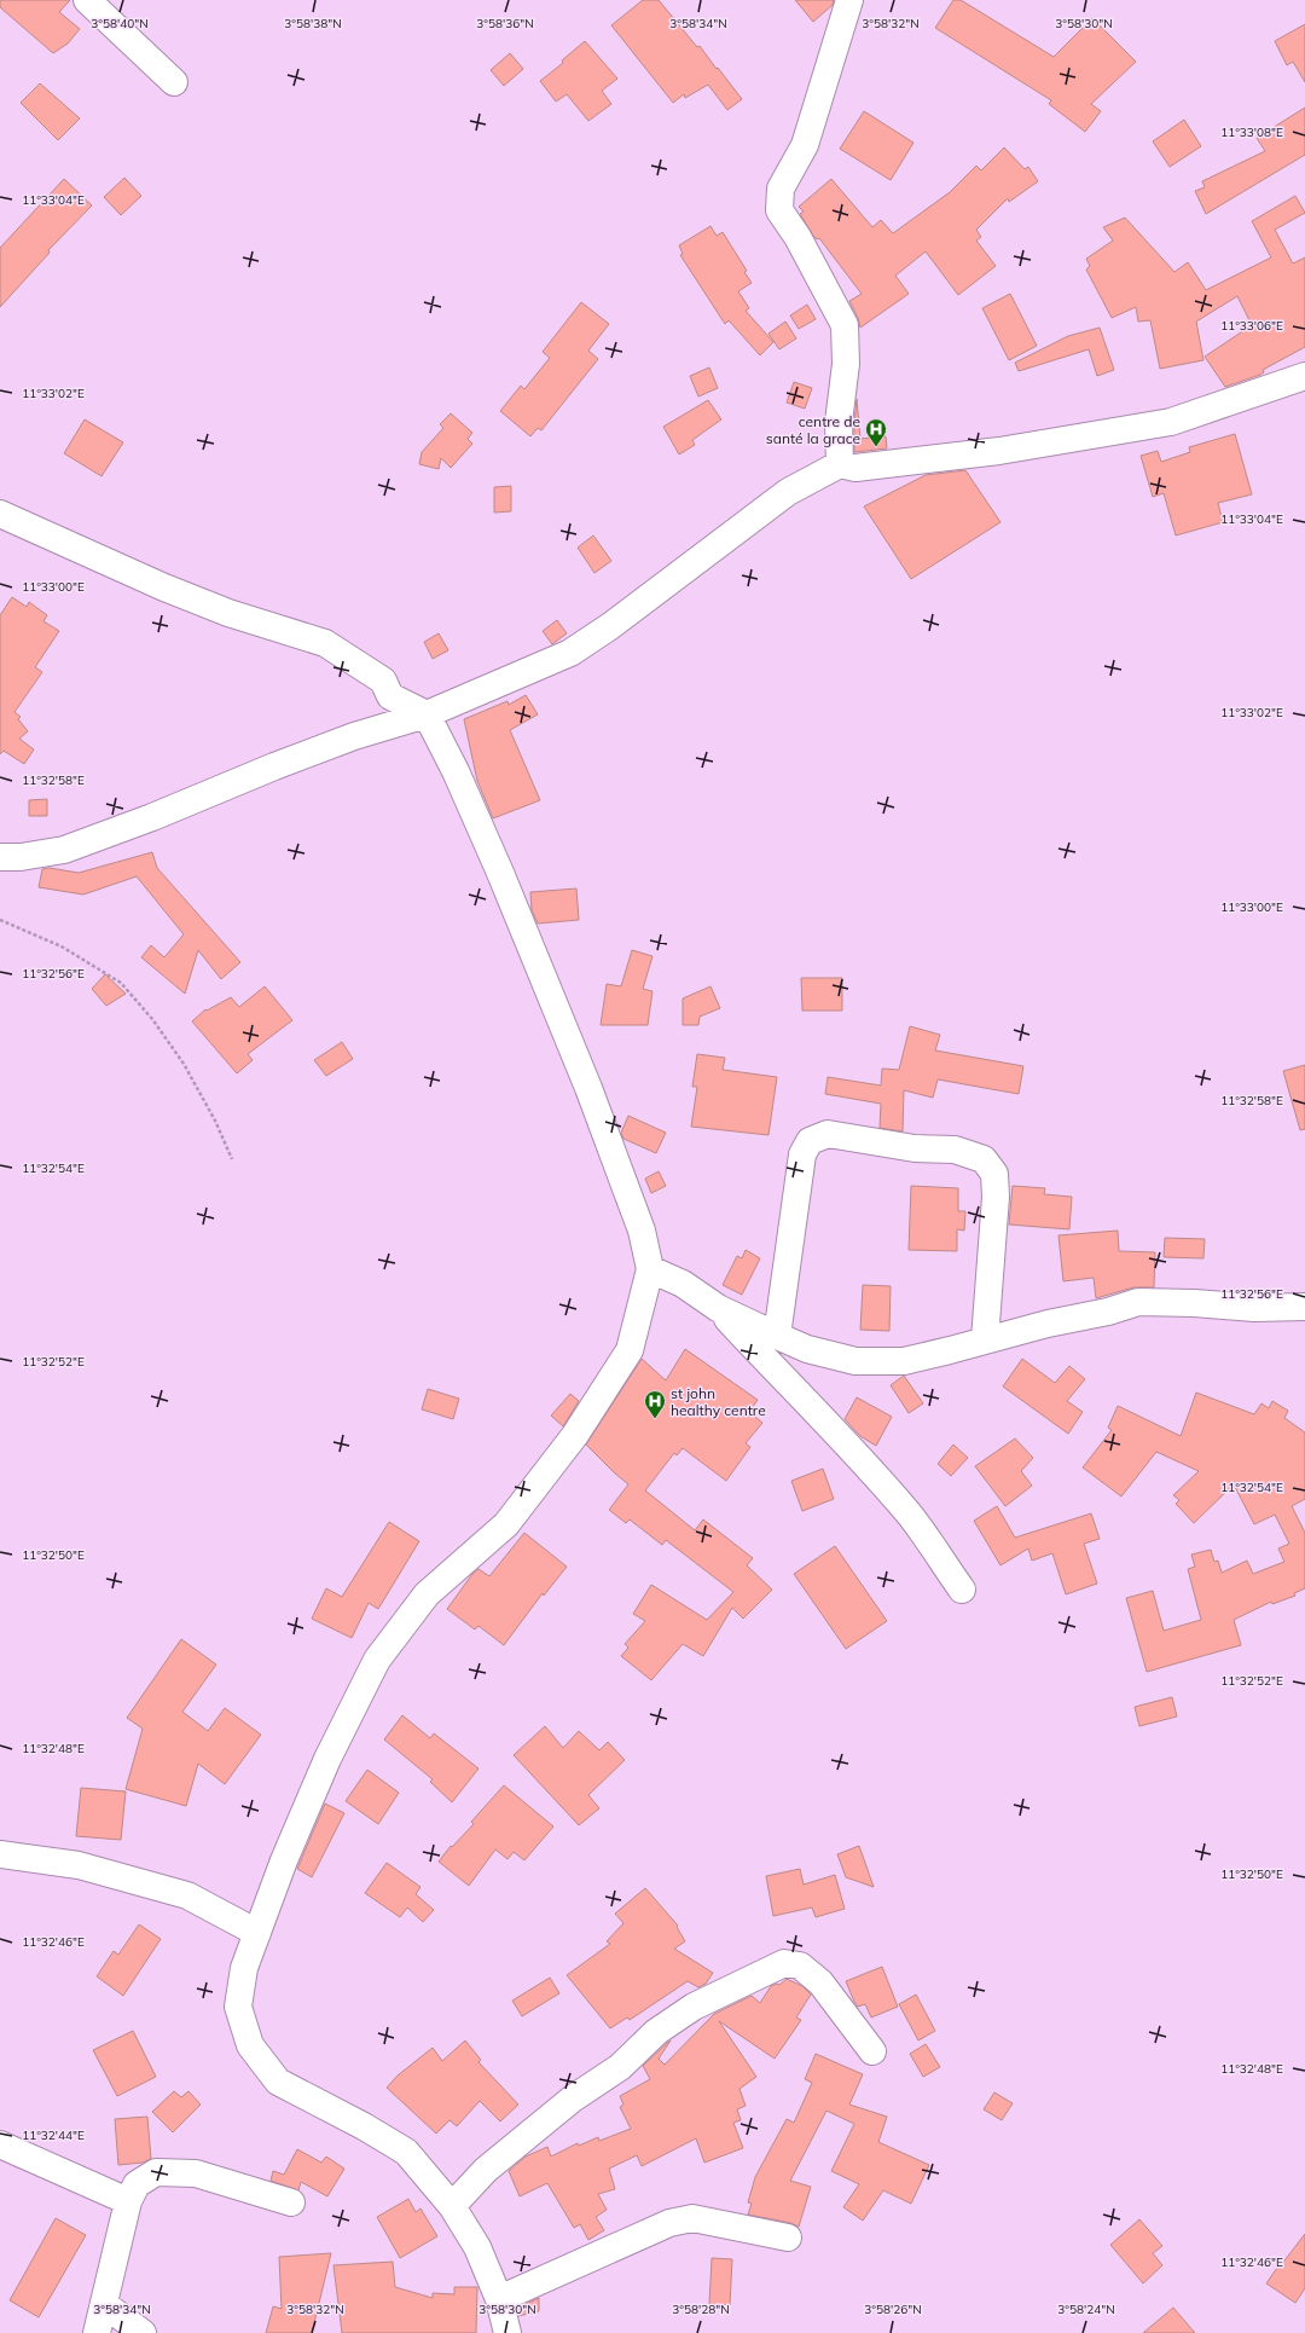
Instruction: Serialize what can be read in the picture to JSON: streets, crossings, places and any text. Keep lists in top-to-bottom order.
{
  "places": {
    "hospital": ["centre de santé la grace", "st john healthy centre"]
  },
  "coordinates": [
    "3°58'40\"N",
    "3°58'38\"N",
    "3°58'36\"N",
    "3°58'34\"N",
    "3°58'32\"N",
    "3°58'30\"N",
    "11°33'08\"E",
    "11°33'04\"E",
    "11°33'06\"E",
    "11°33'02\"E",
    "11°33'00\"E",
    "11°32'58\"E",
    "11°32'56\"E",
    "11°32'54\"E",
    "11°32'52\"E",
    "11°32'50\"E",
    "11°32'48\"E",
    "11°32'46\"E",
    "11°32'44\"E",
    "3°58'28\"N",
    "3°58'26\"N",
    "3°58'24\"N"
  ]
}
